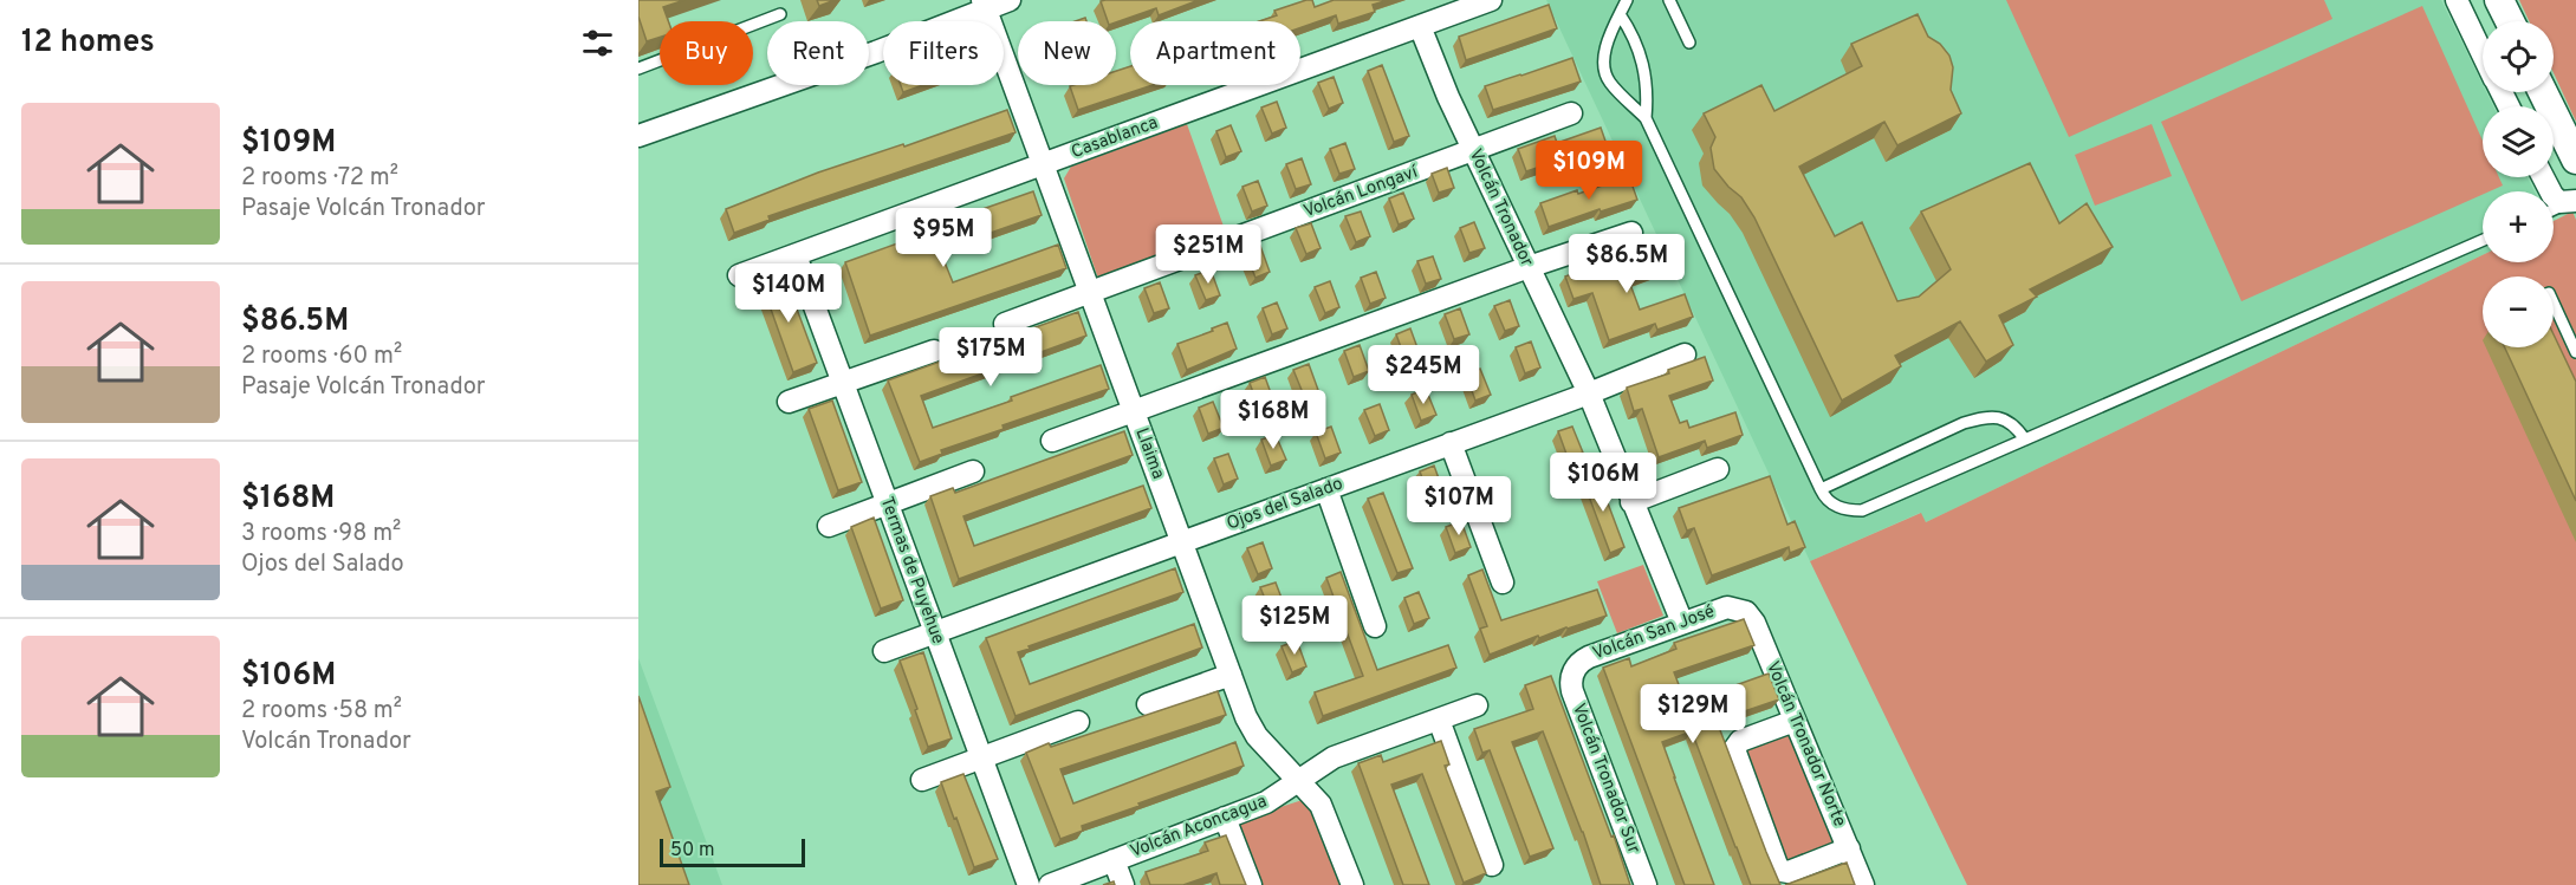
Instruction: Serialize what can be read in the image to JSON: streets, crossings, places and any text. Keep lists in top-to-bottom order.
{
  "streets": {
    "street": [
      "Casablanca",
      "Volcán Longaví",
      "Volcán Tronador",
      "Llaima",
      "Ojos del Salado",
      "Termas de Puyehue",
      "Volcán San José",
      "Volcán Tronador Norte",
      "Volcán Tronador Sur",
      "Volcán Aconcagua"
    ]
  },
  "crossings": [
    ["Casablanca", "Volcán Tronador"],
    ["Casablanca", "Llaima"],
    ["Casablanca", "Termas de Puyehue"],
    ["Volcán Longaví", "Volcán Tronador"],
    ["Volcán Longaví", "Llaima"],
    ["Volcán Tronador", "Ojos del Salado"],
    ["Volcán Tronador", "Volcán San José"],
    ["Llaima", "Ojos del Salado"],
    ["Llaima", "Volcán Aconcagua"],
    ["Ojos del Salado", "Termas de Puyehue"],
    ["Volcán San José", "Volcán Tronador Norte"],
    ["Volcán San José", "Volcán Tronador Sur"]
  ],
  "scale_bar": "50 m",
  "page": {
    "heading": "12 homes",
    "map_buttons": ["+", "−"],
    "chip": [
      "Buy",
      "Rent",
      "Filters",
      "New",
      "Apartment"
    ],
    "list": [
      {
        "name": "$109M",
        "note": "2 rooms · 72 m² · Pasaje Volcán Tronador"
      },
      {
        "name": "$86.5M",
        "note": "2 rooms · 60 m² · Pasaje Volcán Tronador"
      },
      {
        "name": "$168M",
        "note": "3 rooms · 98 m² · Ojos del Salado"
      },
      {
        "name": "$106M",
        "note": "2 rooms · 58 m² · Volcán Tronador"
      }
    ],
    "price": [
      "$109M",
      "$95M",
      "$251M",
      "$86.5M",
      "$140M",
      "$175M",
      "$245M",
      "$168M",
      "$106M",
      "$107M",
      "$125M",
      "$129M"
    ],
    "scale": "50 m"
  }
}
